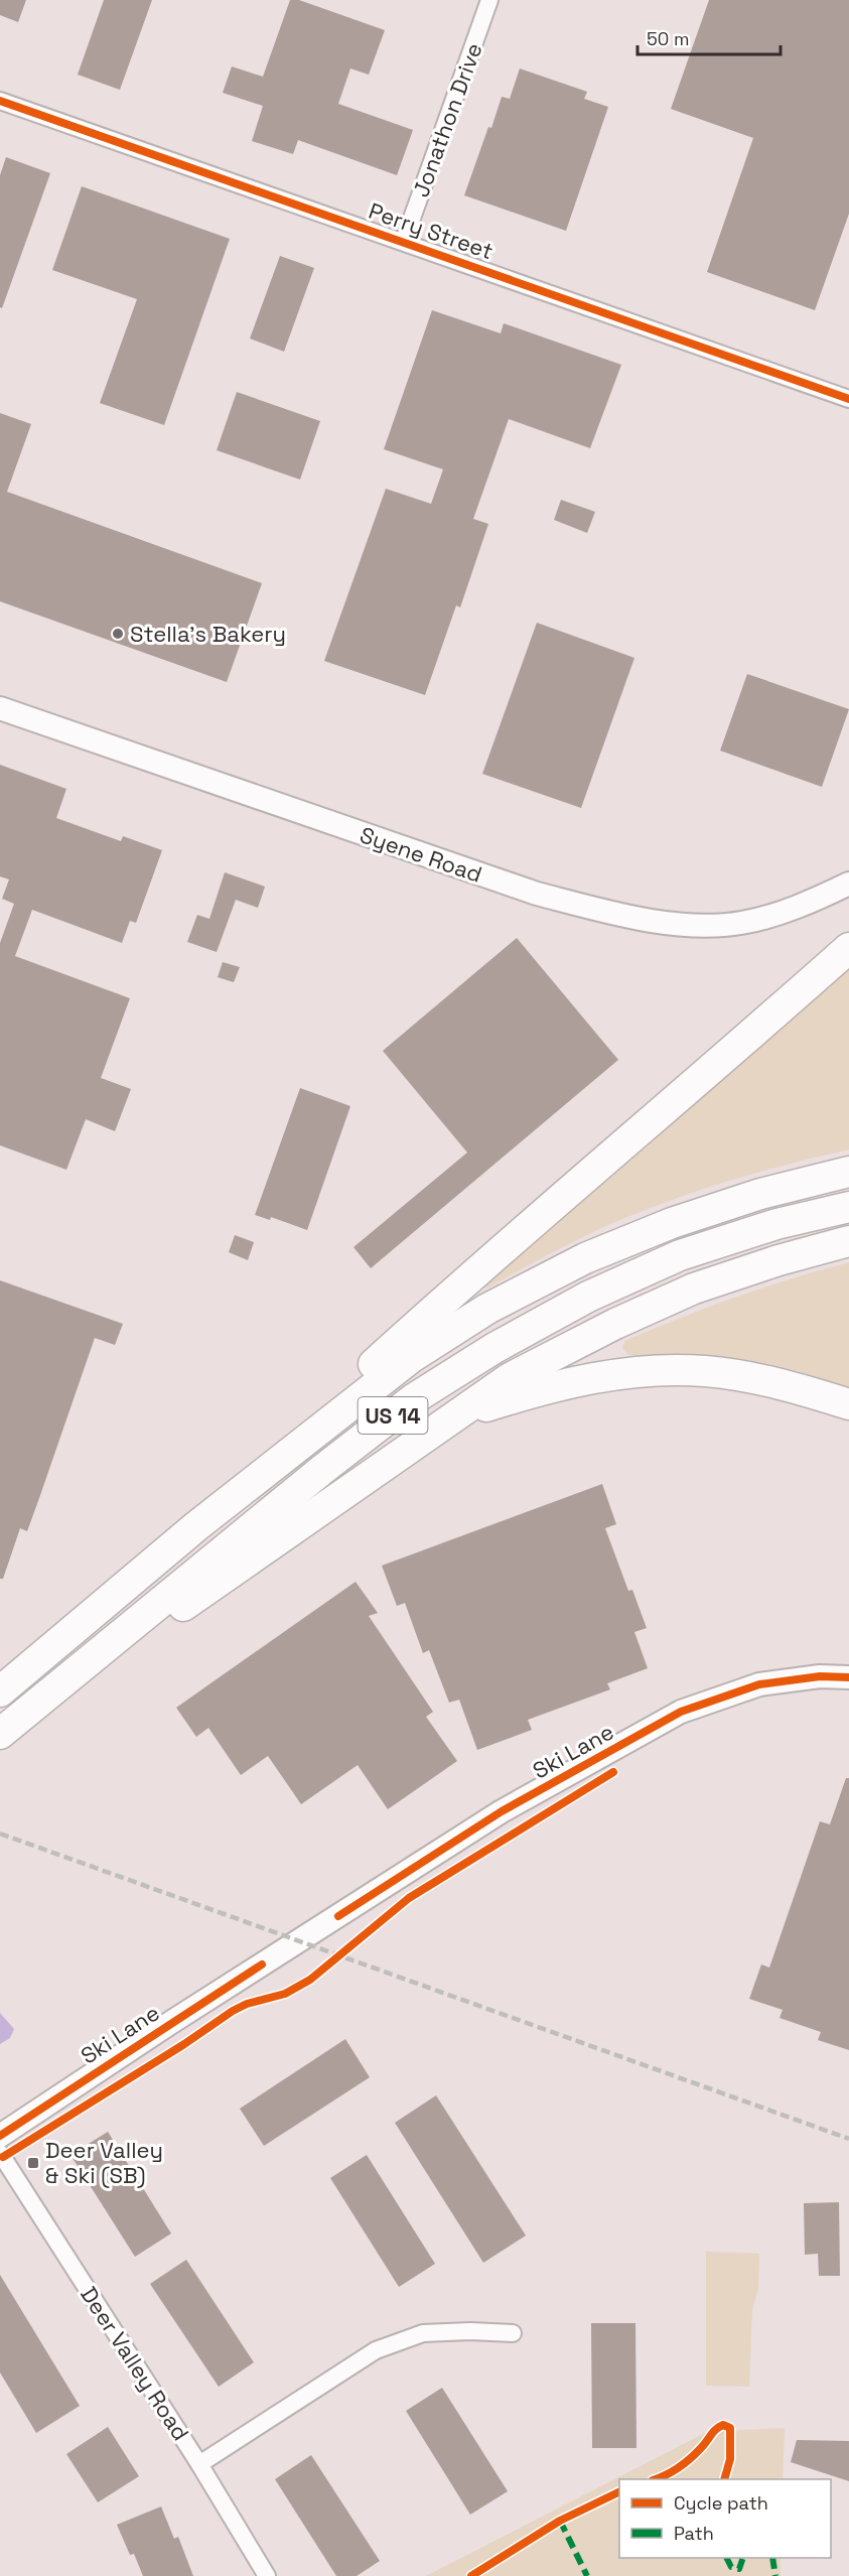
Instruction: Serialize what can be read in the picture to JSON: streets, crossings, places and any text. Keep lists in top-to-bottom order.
{
  "streets": {
    "highway": ["US 14"],
    "street": [
      "Jonathon Drive",
      "Perry Street",
      "Syene Road",
      "Ski Lane",
      "Deer Valley Road"
    ]
  },
  "crossings": [
    ["Jonathon Drive", "Perry Street"]
  ],
  "places": {
    "other": ["Stella's Bakery"],
    "transit": ["Deer Valley & Ski (SB)"]
  },
  "legend": ["Cycle path", "Path"],
  "scale_bar": "50 m"
}
